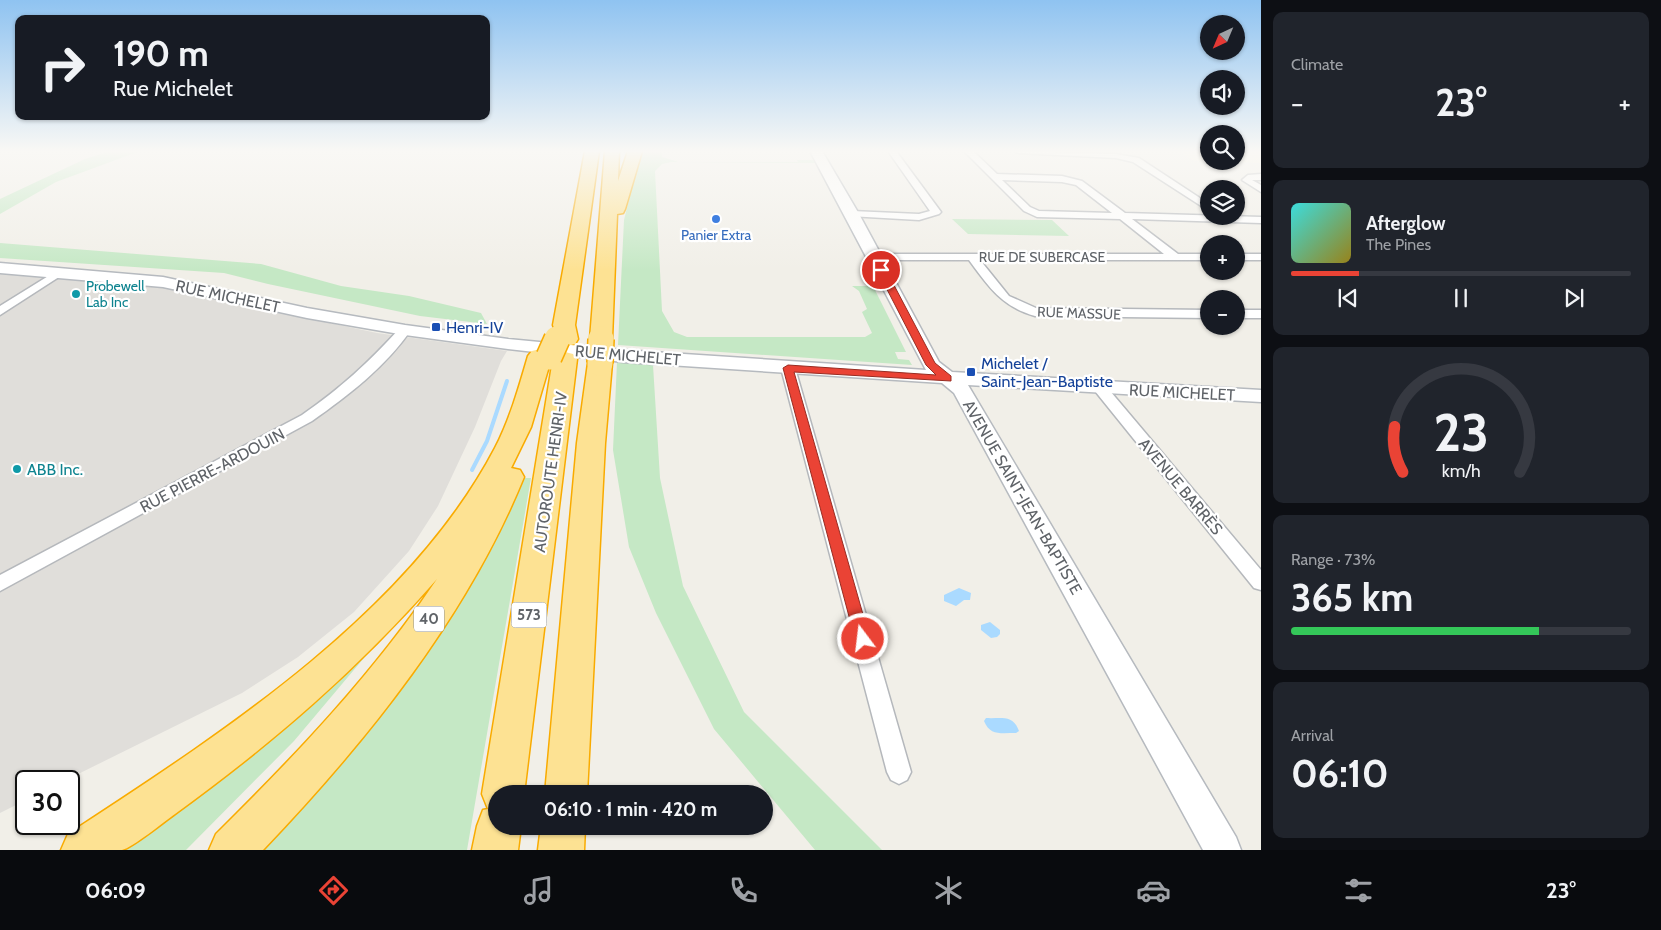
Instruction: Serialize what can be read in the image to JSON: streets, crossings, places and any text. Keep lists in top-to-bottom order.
{
  "streets": {
    "highway": ["AUTOROUTE HENRI-IV", "573", "40"],
    "street": [
      "RUE DE SUBERCASE",
      "RUE MICHELET",
      "RUE MASSUE",
      "RUE PIERRE-ARDOUIN",
      "AVENUE BARRÈS",
      "AVENUE SAINT-JEAN-BAPTISTE"
    ]
  },
  "crossings": [
    ["RUE DE SUBERCASE", "RUE MASSUE"],
    ["RUE DE SUBERCASE", "AVENUE SAINT-JEAN-BAPTISTE"],
    ["RUE MICHELET", "RUE PIERRE-ARDOUIN"],
    ["RUE MICHELET", "AVENUE BARRÈS"],
    ["RUE MICHELET", "AVENUE SAINT-JEAN-BAPTISTE"],
    ["AUTOROUTE HENRI-IV", "40"]
  ],
  "places": {
    "other": ["Panier Extra", "Probewell Lab Inc", "ABB Inc."],
    "transit": ["Henri-IV", "Michelet / Saint-Jean-Baptiste"]
  },
  "north": "bottom left",
  "page": {
    "tile": [
      "Climate",
      ["Range · 73%", "365 km"],
      ["Arrival", "06:10"]
    ],
    "map_buttons": ["+", "−"],
    "turn": ["190 m", "Rue Michelet"],
    "heat": ["−", "23°", "+"],
    "song": ["Afterglow", "The Pines"],
    "limit": "30",
    "trip": "06:10 · 1 min · 420 m",
    "tabs": ["06:09", "23°"],
    "gauge": ["23", "km/h"]
  }
}
